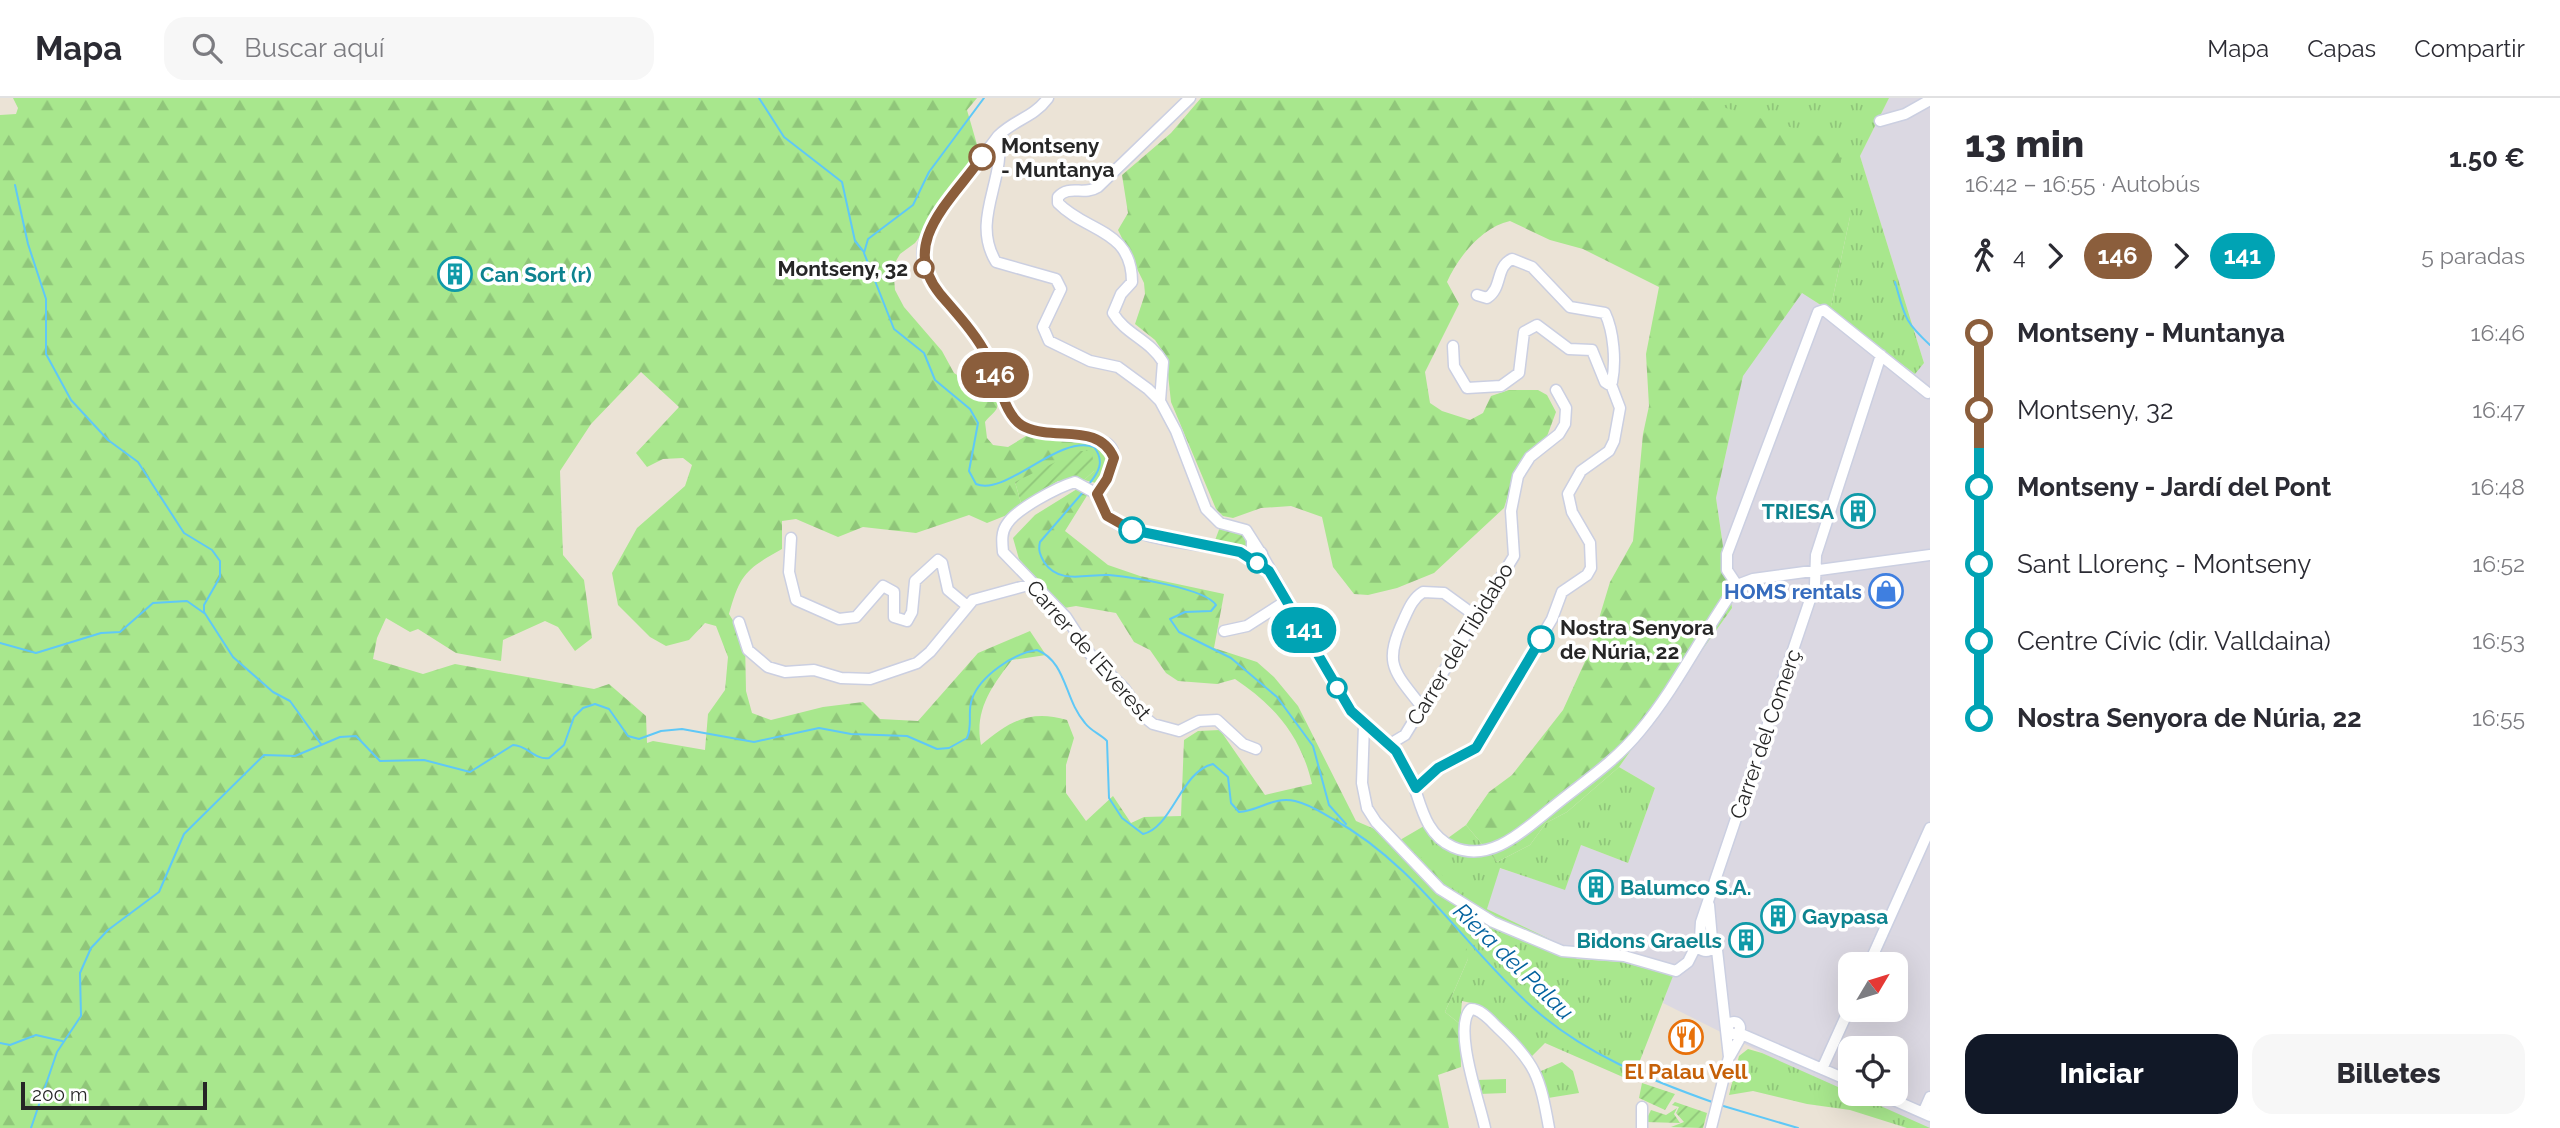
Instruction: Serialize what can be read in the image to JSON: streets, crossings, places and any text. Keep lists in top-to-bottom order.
{
  "streets": {
    "street": ["Carrer del Tibidabo", "Carrer de l'Everest", "Carrer del Comerç"]
  },
  "water": ["Riera del Palau"],
  "places": {
    "other": ["Montseny - Muntanya", "Montseny, 32", "Nostra Senyora de Núria, 22"],
    "building": [
      "Can Sort (r)",
      "TRIESA",
      "Balumco S.A.",
      "Gaypasa",
      "Bidons Graells"
    ],
    "shop": ["HOMS rentals"],
    "restaurant": ["El Palau Vell"]
  },
  "lines": ["bus line 146", "bus line 141"],
  "scale_bar": "200 m",
  "north": "top right",
  "page": {
    "header": "Mapa",
    "search": "Buscar aquí",
    "nav": ["Mapa", "Capas", "Compartir"],
    "on_map": ["146", "141"],
    "heading": ["13 min", "16:42 – 16:55 · Autobús", "1.50 €"],
    "legs": [
      "4",
      "146",
      "141",
      "5 paradas"
    ],
    "list": [
      {
        "name": "Montseny - Muntanya",
        "value": "16:46"
      },
      {
        "name": "Montseny, 32",
        "value": "16:47"
      },
      {
        "name": "Montseny - Jardí del Pont",
        "value": "16:48"
      },
      {
        "name": "Sant Llorenç - Montseny",
        "value": "16:52"
      },
      {
        "name": "Centre Cívic (dir. Valldaina)",
        "value": "16:53"
      },
      {
        "name": "Nostra Senyora de Núria, 22",
        "value": "16:55"
      }
    ],
    "buttons": ["Iniciar", "Billetes"],
    "scale": "200 m"
  }
}
